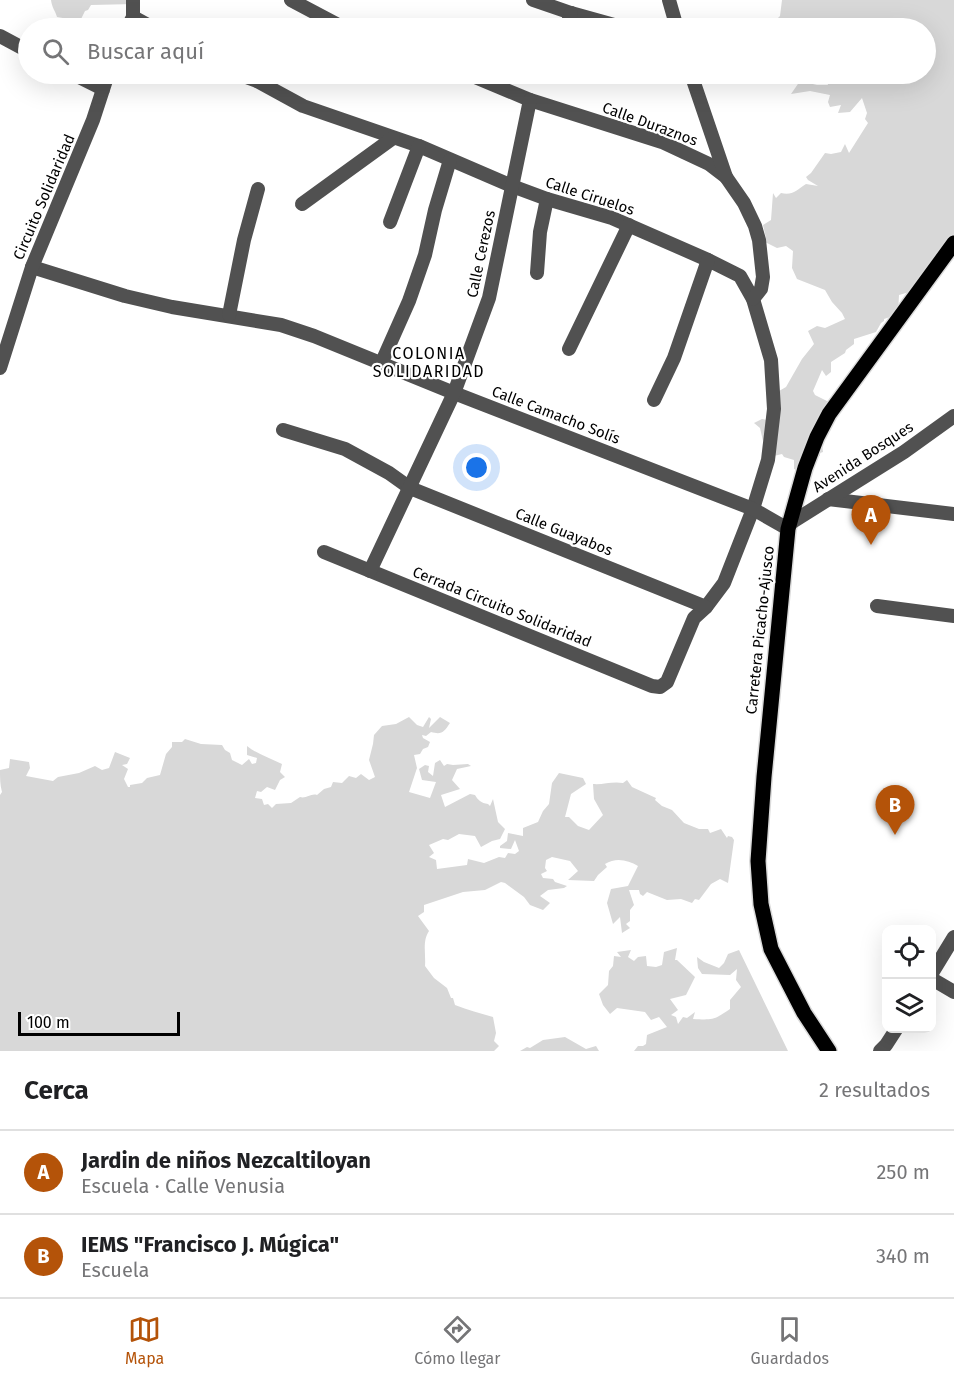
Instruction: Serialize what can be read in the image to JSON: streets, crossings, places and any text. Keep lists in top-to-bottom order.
{
  "streets": {
    "main road": ["Carretera Picacho-Ajusco"],
    "street": [
      "Calle Duraznos",
      "Calle Ciruelos",
      "Circuito Solidaridad",
      "Calle Cerezos",
      "Calle Camacho Solís",
      "Avenida Bosques",
      "Calle Guayabos",
      "Cerrada Circuito Solidaridad"
    ]
  },
  "crossings": [
    ["Calle Duraznos", "Calle Ciruelos"],
    ["Calle Duraznos", "Calle Cerezos"],
    ["Calle Ciruelos", "Calle Cerezos"],
    ["Calle Ciruelos", "Calle Camacho Solís"],
    ["Calle Ciruelos", "Calle Guayabos"],
    ["Calle Ciruelos", "Cerrada Circuito Solidaridad"],
    ["Circuito Solidaridad", "Calle Camacho Solís"],
    ["Calle Cerezos", "Calle Camacho Solís"],
    ["Calle Cerezos", "Calle Guayabos"],
    ["Calle Cerezos", "Cerrada Circuito Solidaridad"],
    ["Calle Camacho Solís", "Avenida Bosques"],
    ["Calle Camacho Solís", "Carretera Picacho-Ajusco"],
    ["Avenida Bosques", "Carretera Picacho-Ajusco"]
  ],
  "districts": ["COLONIA SOLIDARIDAD"],
  "scale_bar": "100 m",
  "page": {
    "search": "Buscar aquí",
    "pins": ["A", "B"],
    "scale": "100 m",
    "heading": ["Cerca", "2 resultados"],
    "list": [
      {
        "mark": "A",
        "name": "Jardin de niños Nezcaltiloyan",
        "note": "Escuela · Calle Venusia",
        "value": "250 m"
      },
      {
        "mark": "B",
        "name": "IEMS \"Francisco J. Múgica\"",
        "note": "Escuela",
        "value": "340 m"
      }
    ],
    "nav": ["Mapa", "Cómo llegar", "Guardados"]
  }
}
